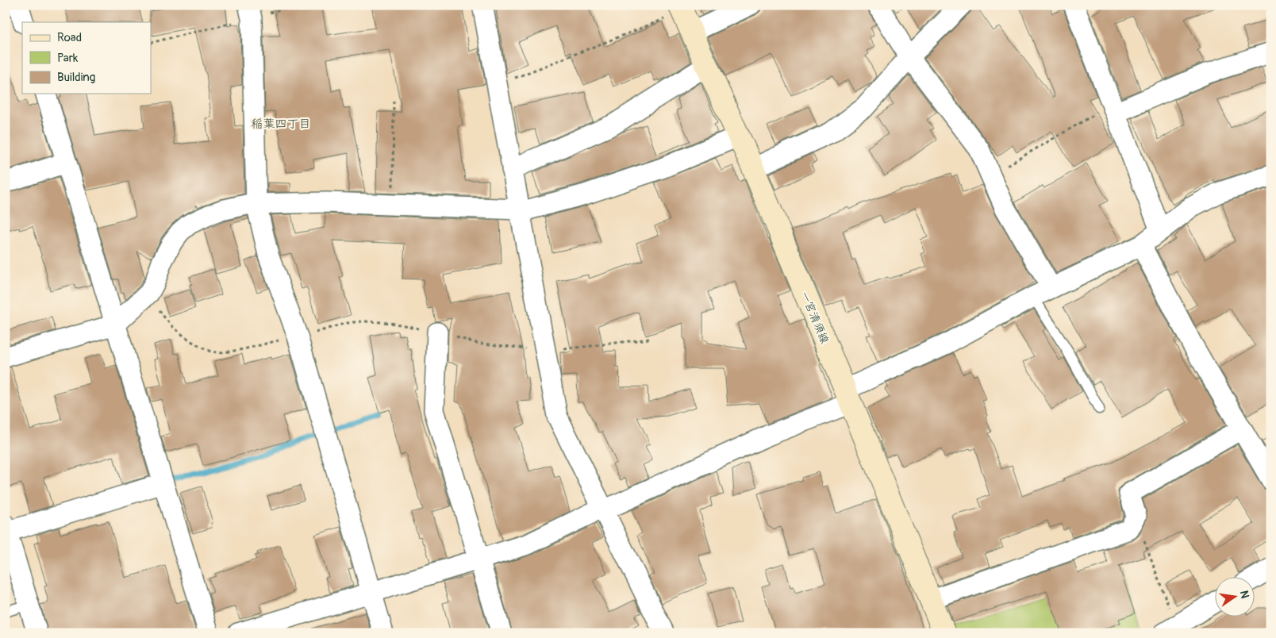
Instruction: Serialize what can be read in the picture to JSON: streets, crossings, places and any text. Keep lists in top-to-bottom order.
{
  "streets": {
    "main road": ["一宮清須線"]
  },
  "districts": ["稲葉四丁目"],
  "legend": ["Road", "Park", "Building"],
  "north": "right"
}
